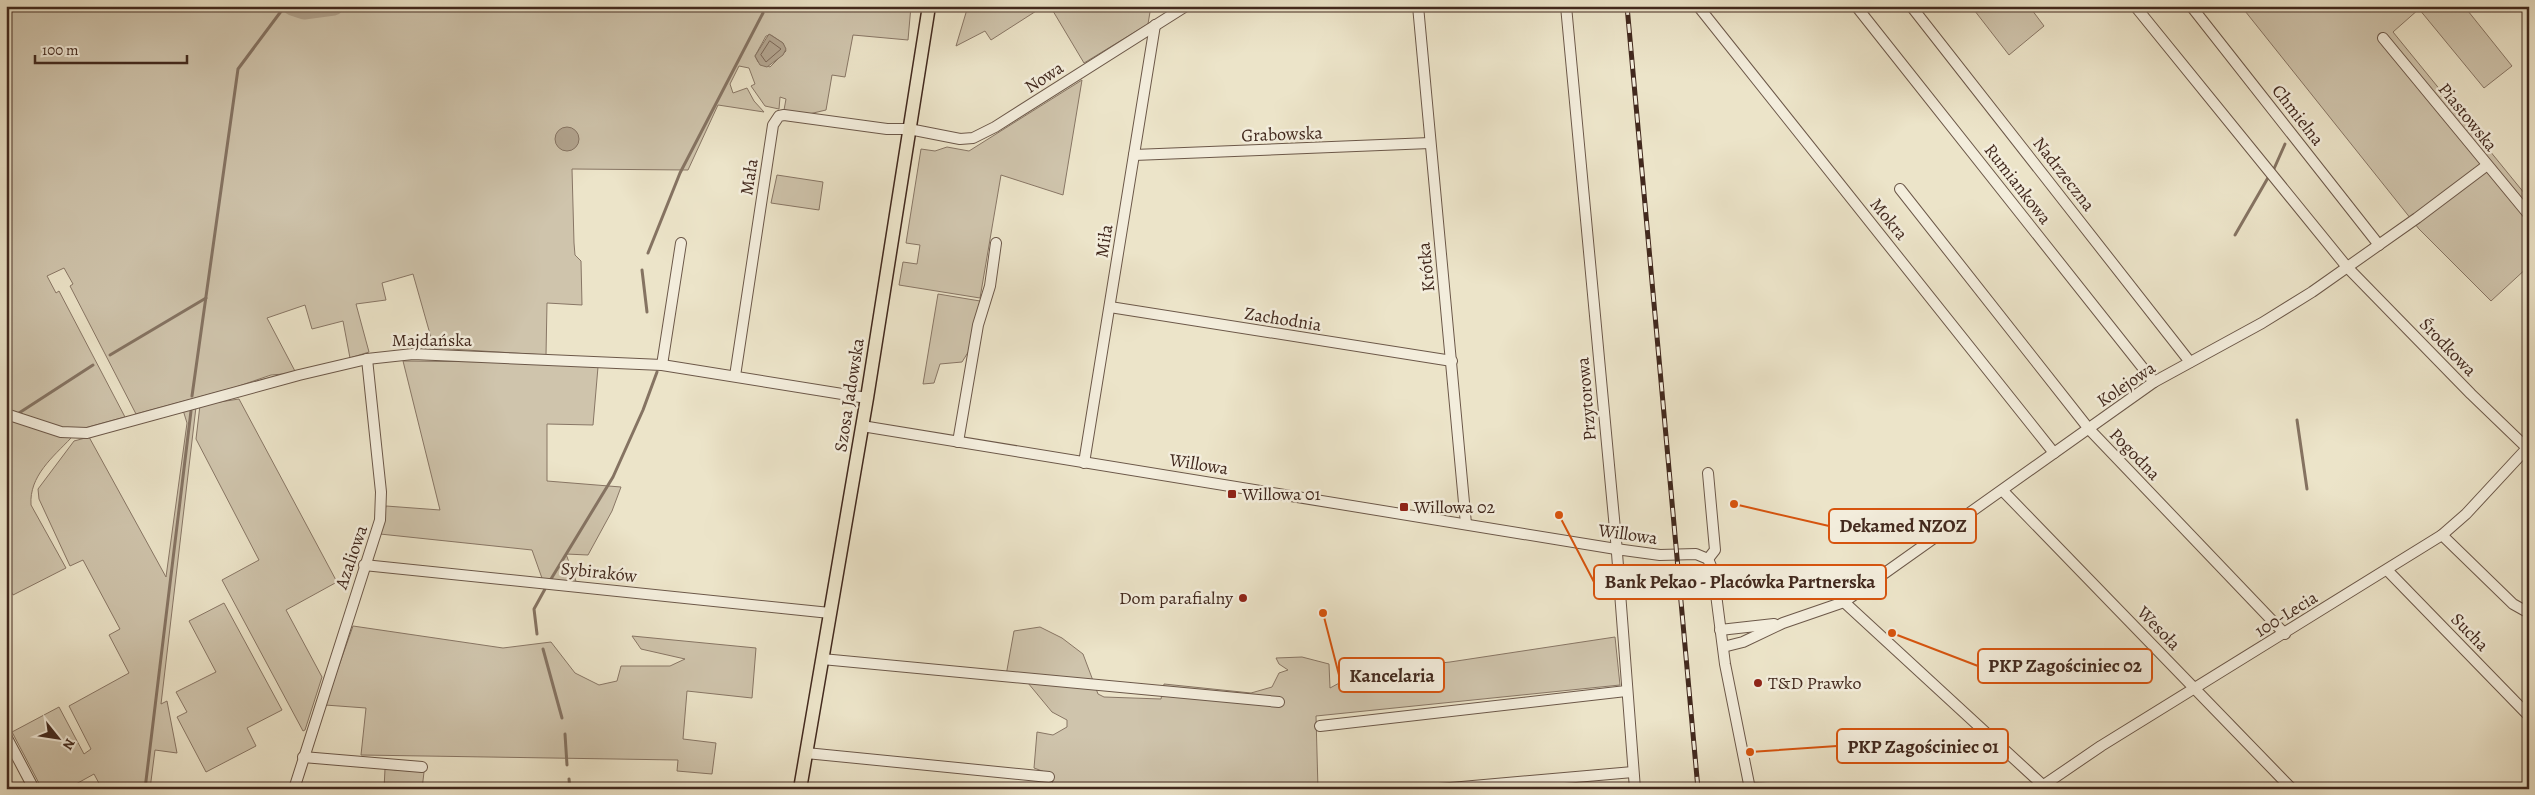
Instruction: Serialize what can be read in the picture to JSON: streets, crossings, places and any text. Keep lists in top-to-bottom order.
{
  "streets": {
    "main road": ["Szosa Jadowska"],
    "street": [
      "Nowa",
      "Chmielna",
      "Piastowska",
      "Grabowska",
      "Nadrzeczna",
      "Mała",
      "Rumiankowa",
      "Mokra",
      "Miła",
      "Krótka",
      "Zachodnia",
      "Majdańska",
      "Środkowa",
      "Kolejowa",
      "Przytorowa",
      "Pogodna",
      "Willowa",
      "Azaliowa",
      "Sybiraków",
      "100-Lecia",
      "Wesoła",
      "Sucha"
    ]
  },
  "crossings": [
    ["Nowa", "Mała"],
    ["Nowa", "Miła"],
    ["Nowa", "Szosa Jadowska"],
    ["Chmielna", "Kolejowa"],
    ["Piastowska", "Kolejowa"],
    ["Grabowska", "Miła"],
    ["Grabowska", "Krótka"],
    ["Nadrzeczna", "Kolejowa"],
    ["Mała", "Majdańska"],
    ["Mała", "Szosa Jadowska"],
    ["Rumiankowa", "Kolejowa"],
    ["Mokra", "Kolejowa"],
    ["Miła", "Zachodnia"],
    ["Miła", "Willowa"],
    ["Krótka", "Zachodnia"],
    ["Krótka", "Willowa"],
    ["Majdańska", "Szosa Jadowska"],
    ["Majdańska", "Azaliowa"],
    ["Środkowa", "Kolejowa"],
    ["Środkowa", "100-Lecia"],
    ["Kolejowa", "Pogodna"],
    ["Kolejowa", "Wesoła"],
    ["Szosa Jadowska", "Willowa"],
    ["Szosa Jadowska", "Sybiraków"],
    ["Przytorowa", "Willowa"],
    ["Pogodna", "100-Lecia"],
    ["Azaliowa", "Sybiraków"],
    ["100-Lecia", "Wesoła"],
    ["100-Lecia", "Sucha"]
  ],
  "places": {
    "transit": ["Willowa 01", "Willowa 02"],
    "other": [
      "Dekamed NZOZ",
      "Bank Pekao - Placówka Partnerska",
      "Dom parafialny",
      "Kancelaria",
      "PKP Zagościniec 02",
      "T&D Prawko",
      "PKP Zagościniec 01"
    ]
  },
  "scale_bar": "100 m",
  "north": "bottom right"
}
